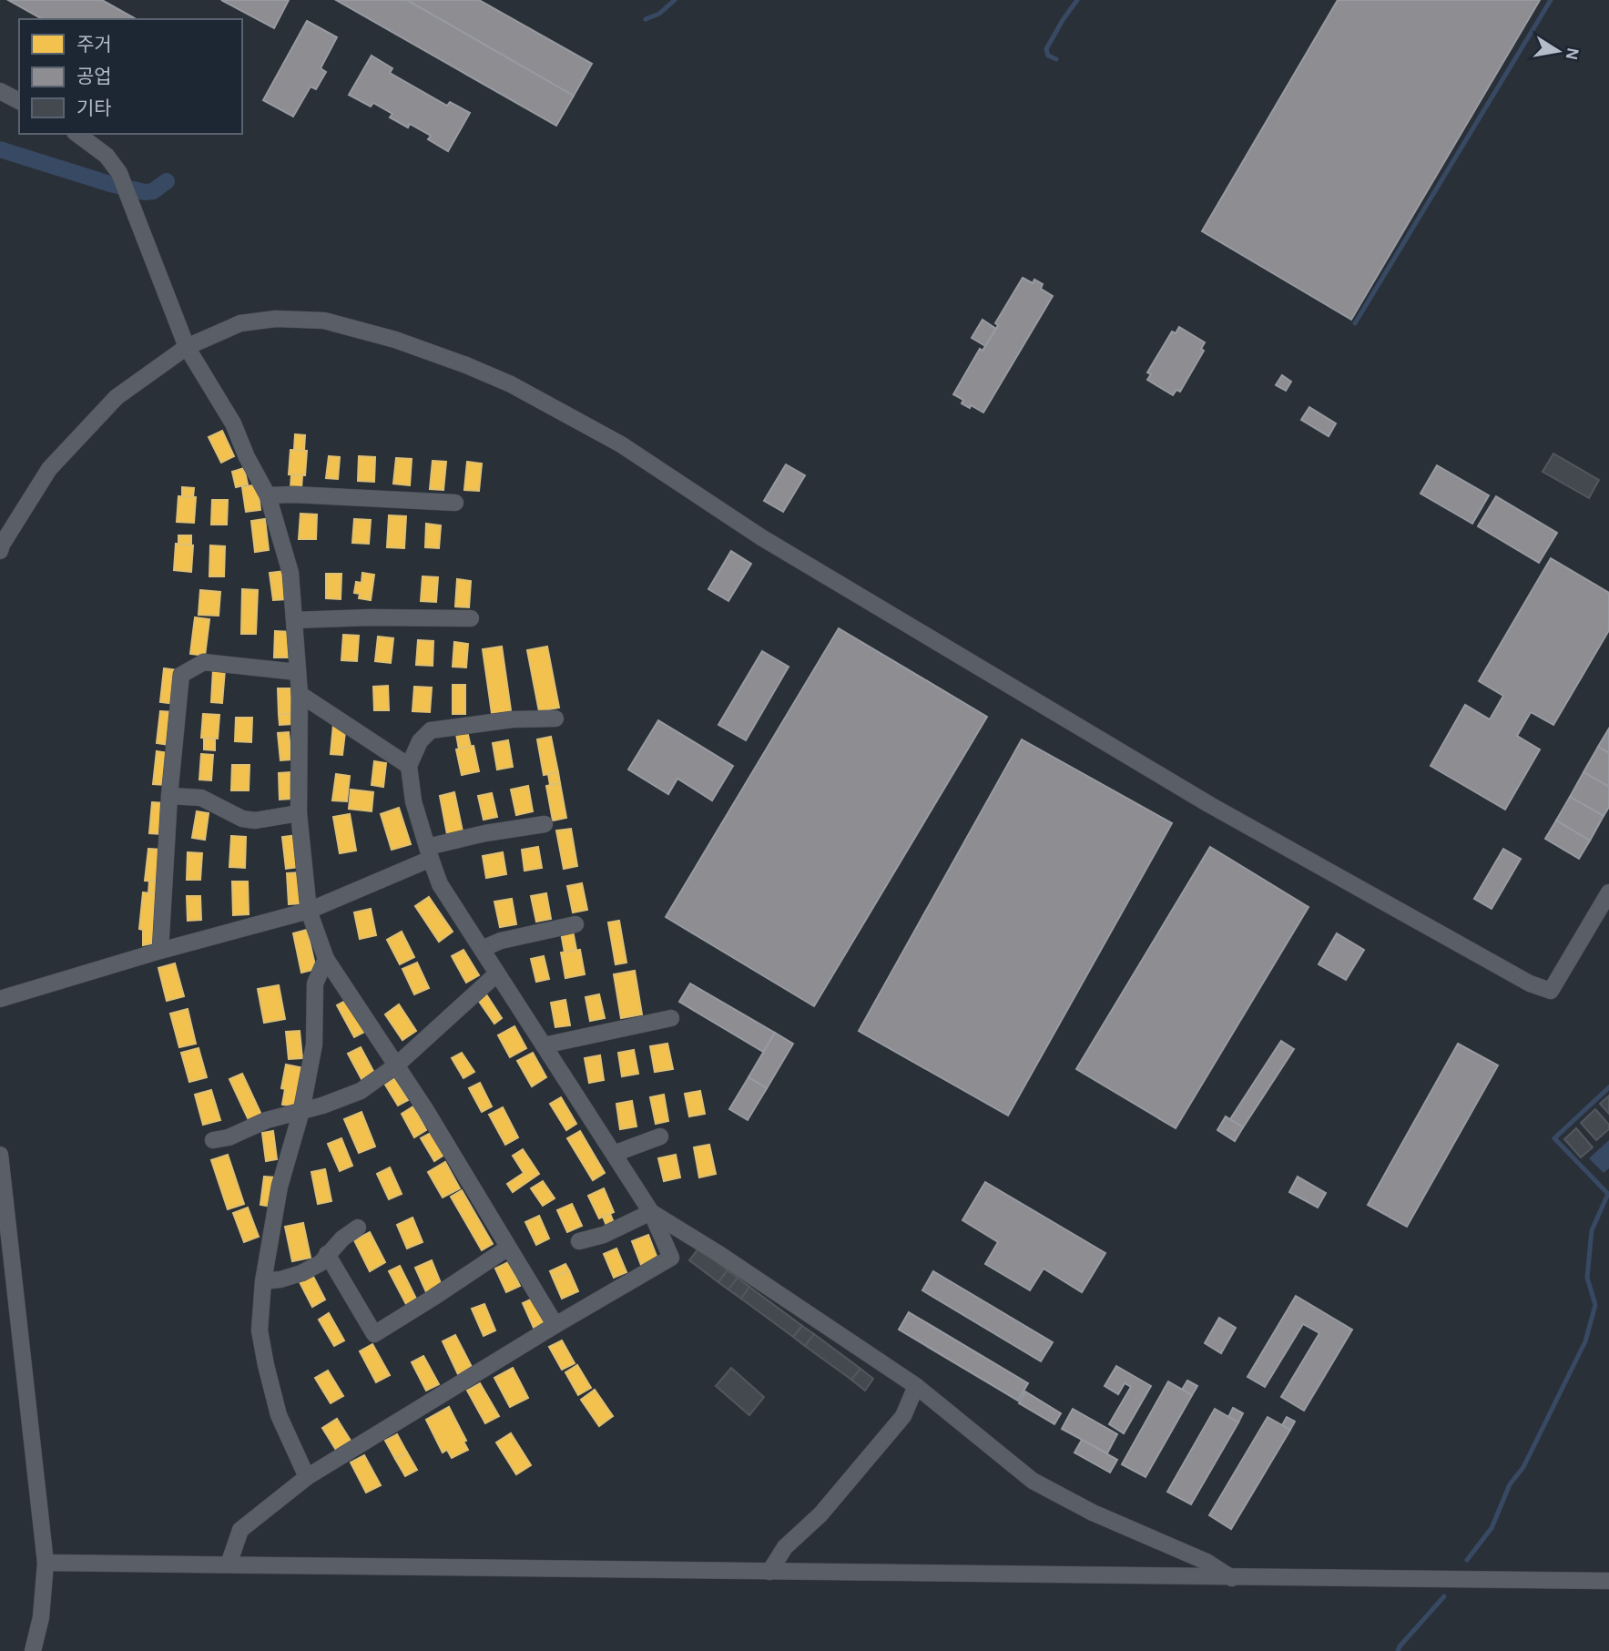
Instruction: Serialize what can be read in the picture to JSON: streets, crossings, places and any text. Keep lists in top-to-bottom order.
{
  "legend": ["주거", "공업", "기타"],
  "north": "right"
}
